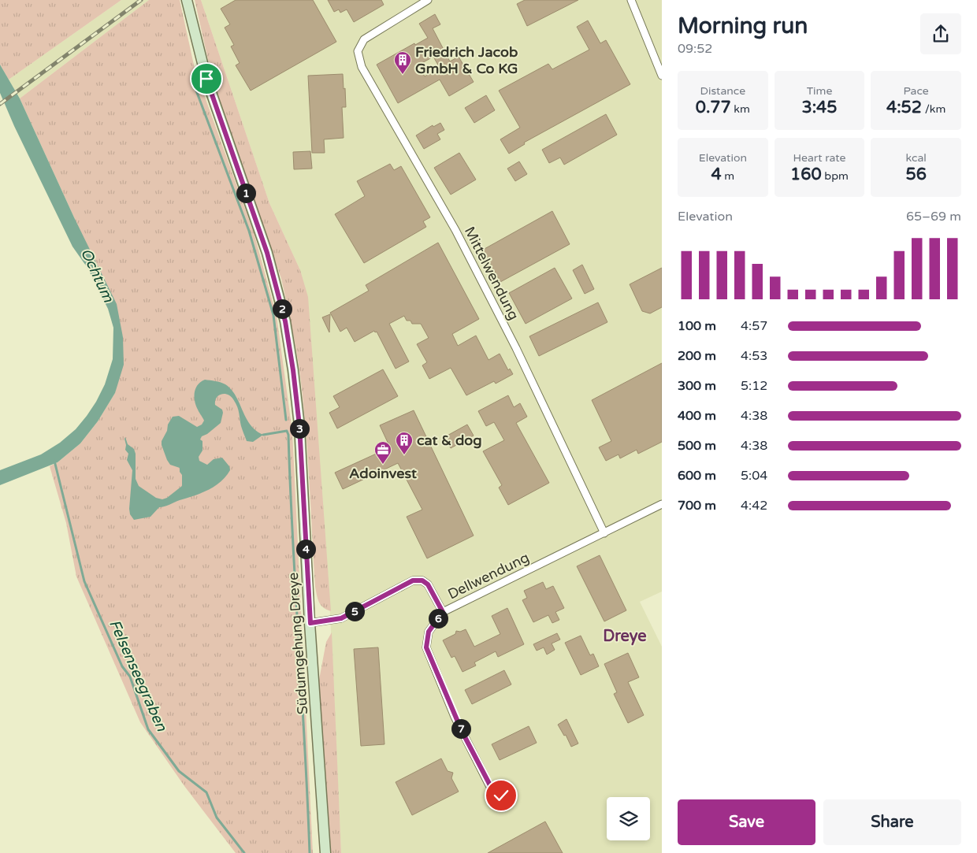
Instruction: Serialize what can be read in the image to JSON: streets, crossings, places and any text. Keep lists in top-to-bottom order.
{
  "streets": {
    "main road": ["Südumgehung Dreye"],
    "street": ["Mittelwendung", "Dellwendung"]
  },
  "crossings": [
    ["Mittelwendung", "Dellwendung"]
  ],
  "districts": ["Dreye"],
  "water": ["Ochtum", "Felsenseegraben"],
  "places": {
    "building": ["Friedrich Jacob GmbH & Co KG", "cat & dog"],
    "office": ["Adoinvest"]
  },
  "page": {
    "heading": ["Morning run", "09:52"],
    "stats": [
      ["Distance", "0.77 km"],
      ["Time", "3:45"],
      ["Pace", "4:52 /km"],
      ["Elevation", "4 m"],
      ["Heart rate", "160 bpm"],
      ["kcal", "56"]
    ],
    "pins": [
      "1",
      "2",
      "3",
      "4",
      "5",
      "6",
      "7"
    ],
    "chart": ["Elevation", "65–69 m"],
    "list": [
      {
        "name": "100 m",
        "note": "4:57"
      },
      {
        "name": "200 m",
        "note": "4:53"
      },
      {
        "name": "300 m",
        "note": "5:12"
      },
      {
        "name": "400 m",
        "note": "4:38"
      },
      {
        "name": "500 m",
        "note": "4:38"
      },
      {
        "name": "600 m",
        "note": "5:04"
      },
      {
        "name": "700 m",
        "note": "4:42"
      }
    ],
    "buttons": ["Save", "Share"]
  }
}
